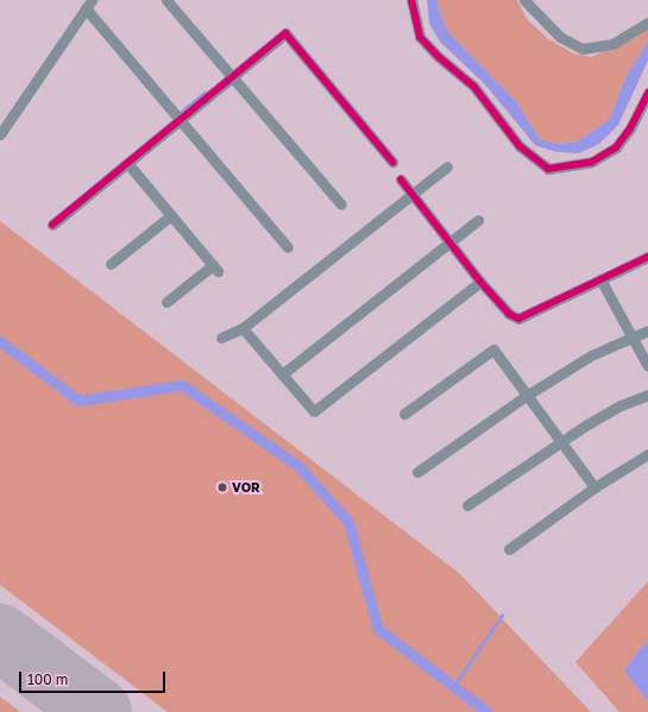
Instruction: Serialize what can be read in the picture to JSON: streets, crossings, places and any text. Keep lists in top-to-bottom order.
{
  "places": ["VOR"],
  "scale_bar": "100 m"
}
